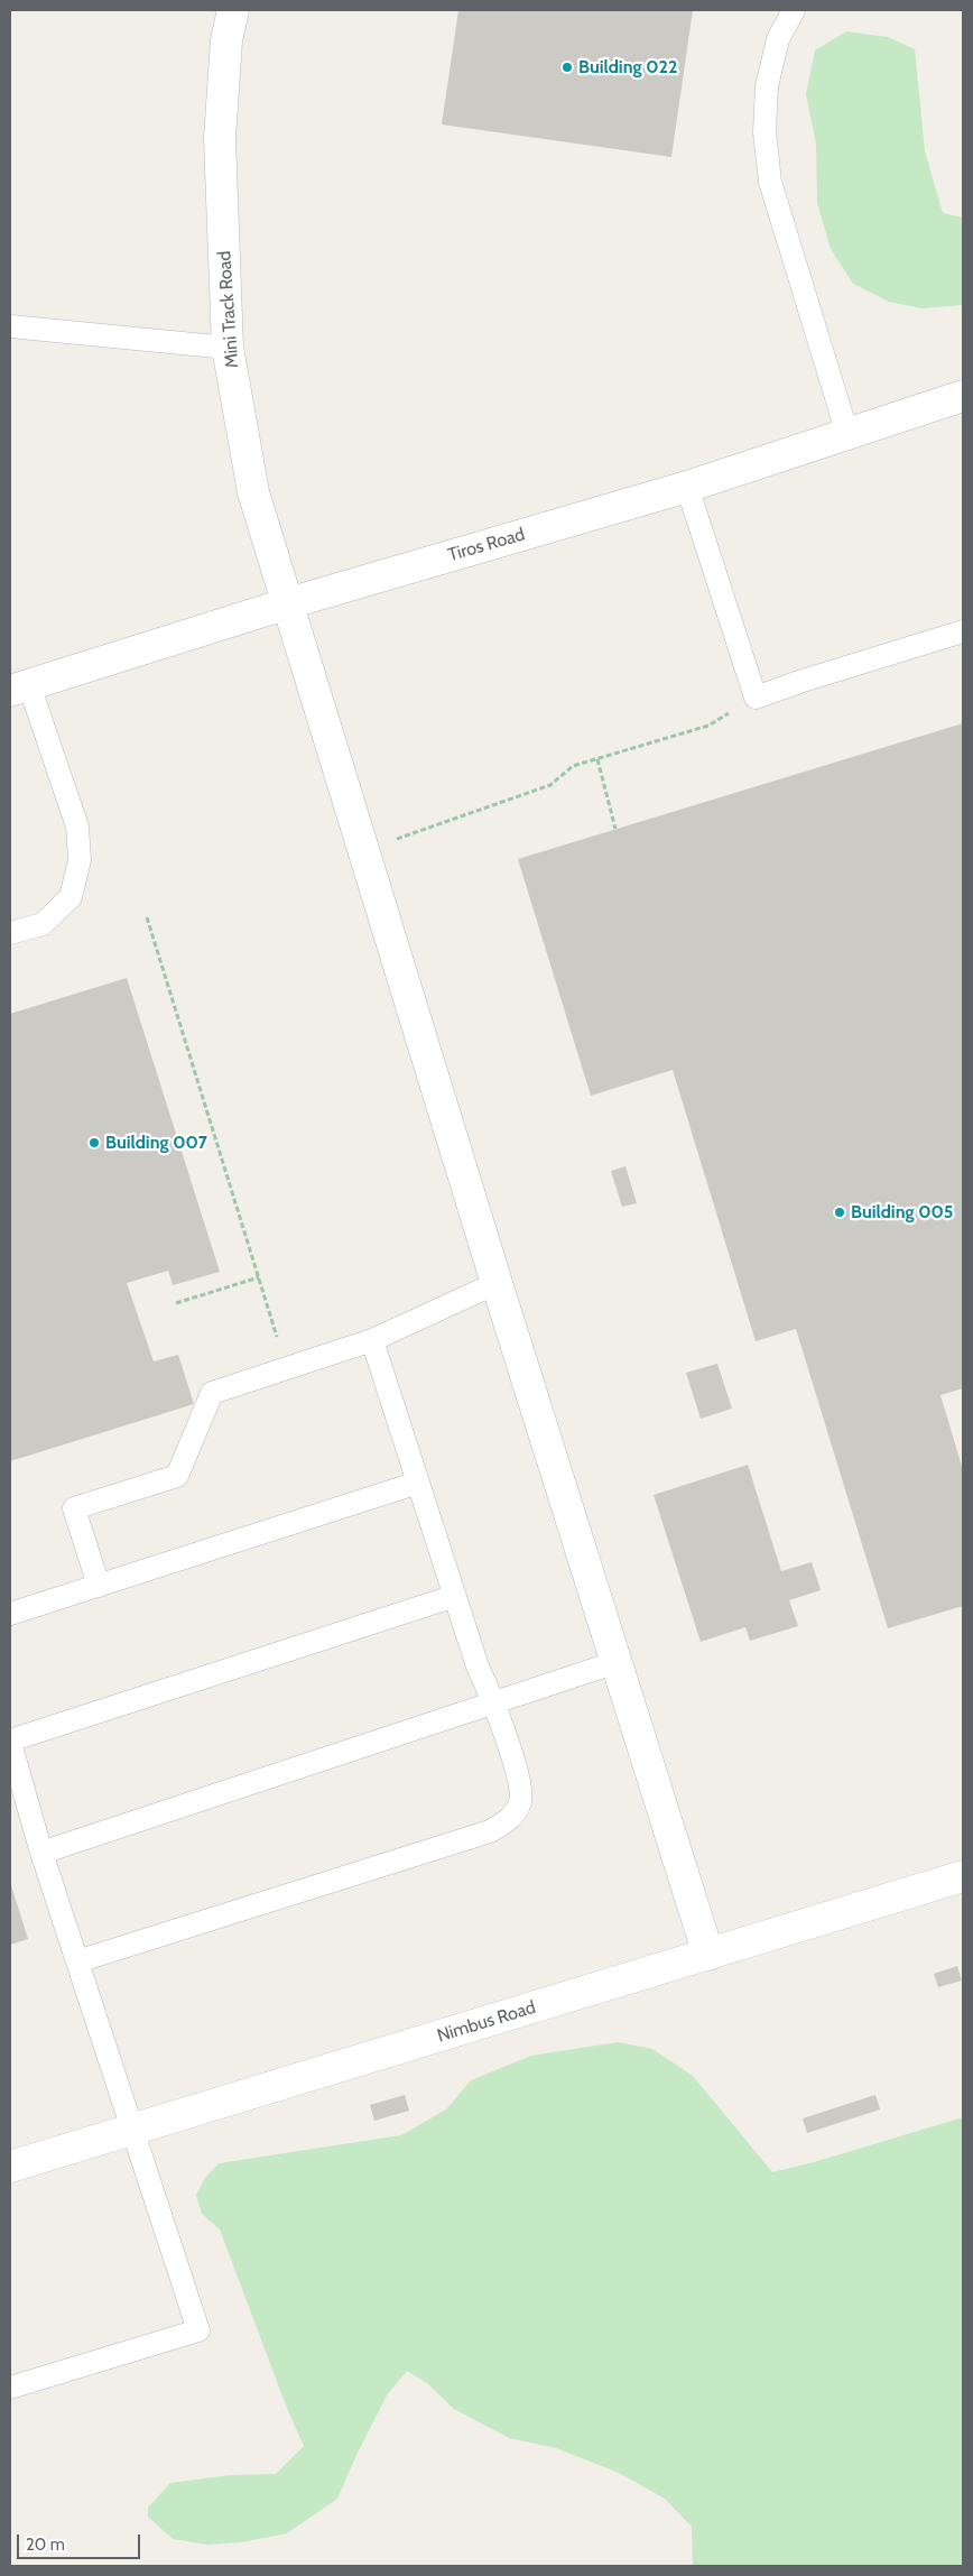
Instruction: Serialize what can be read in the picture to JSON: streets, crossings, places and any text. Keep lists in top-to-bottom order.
{
  "streets": {
    "street": ["Mini Track Road", "Tiros Road", "Nimbus Road"]
  },
  "crossings": [
    ["Mini Track Road", "Tiros Road"],
    ["Mini Track Road", "Nimbus Road"]
  ],
  "places": ["Building 022", "Building 007", "Building 005"],
  "scale_bar": "20 m"
}
